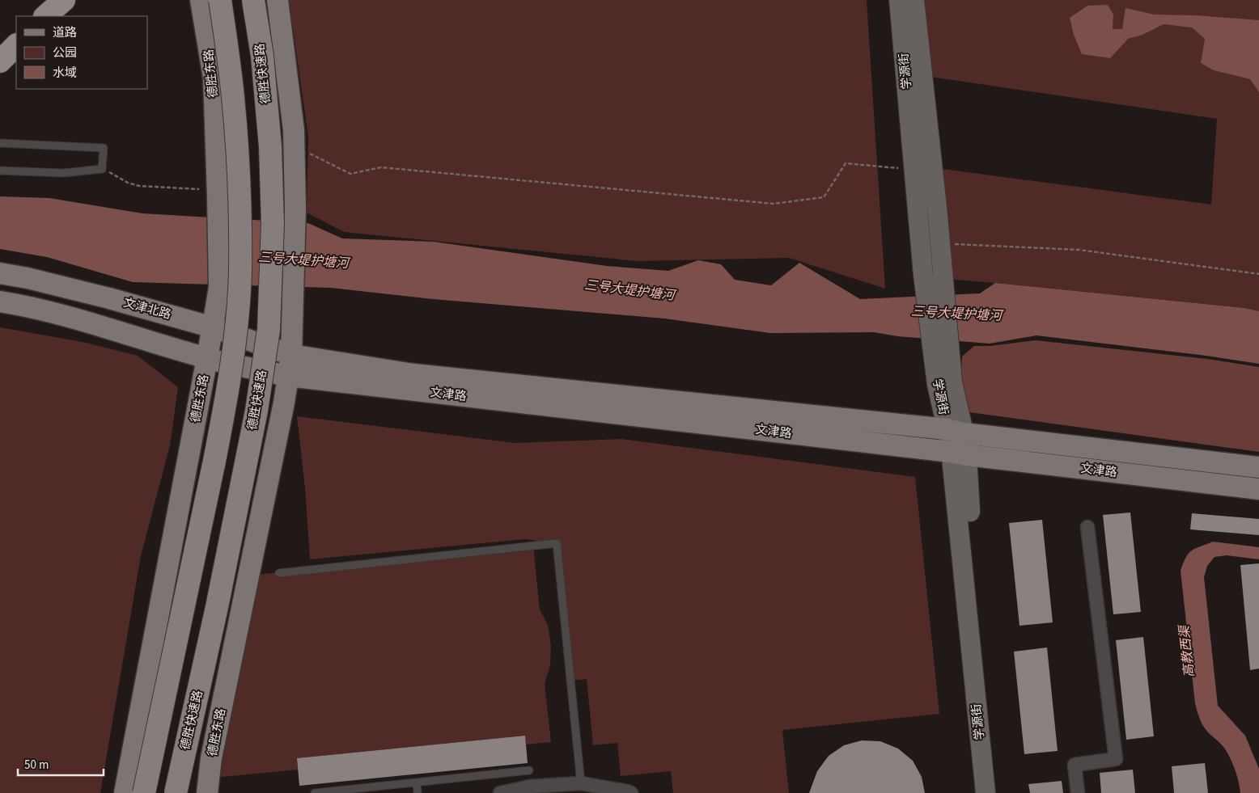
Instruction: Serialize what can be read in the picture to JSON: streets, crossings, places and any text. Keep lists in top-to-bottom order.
{
  "streets": {
    "highway": ["德胜快速路"],
    "main road": [
      "学源街",
      "德胜东路",
      "文津北路",
      "文津路"
    ]
  },
  "crossings": [
    ["学源街", "文津路"],
    ["德胜东路", "文津北路"],
    ["德胜东路", "文津路"],
    ["文津北路", "文津路"]
  ],
  "water": ["三号大堤护塘河", "高教西渠"],
  "legend": ["道路", "公园", "水域"],
  "scale_bar": "50 m"
}
